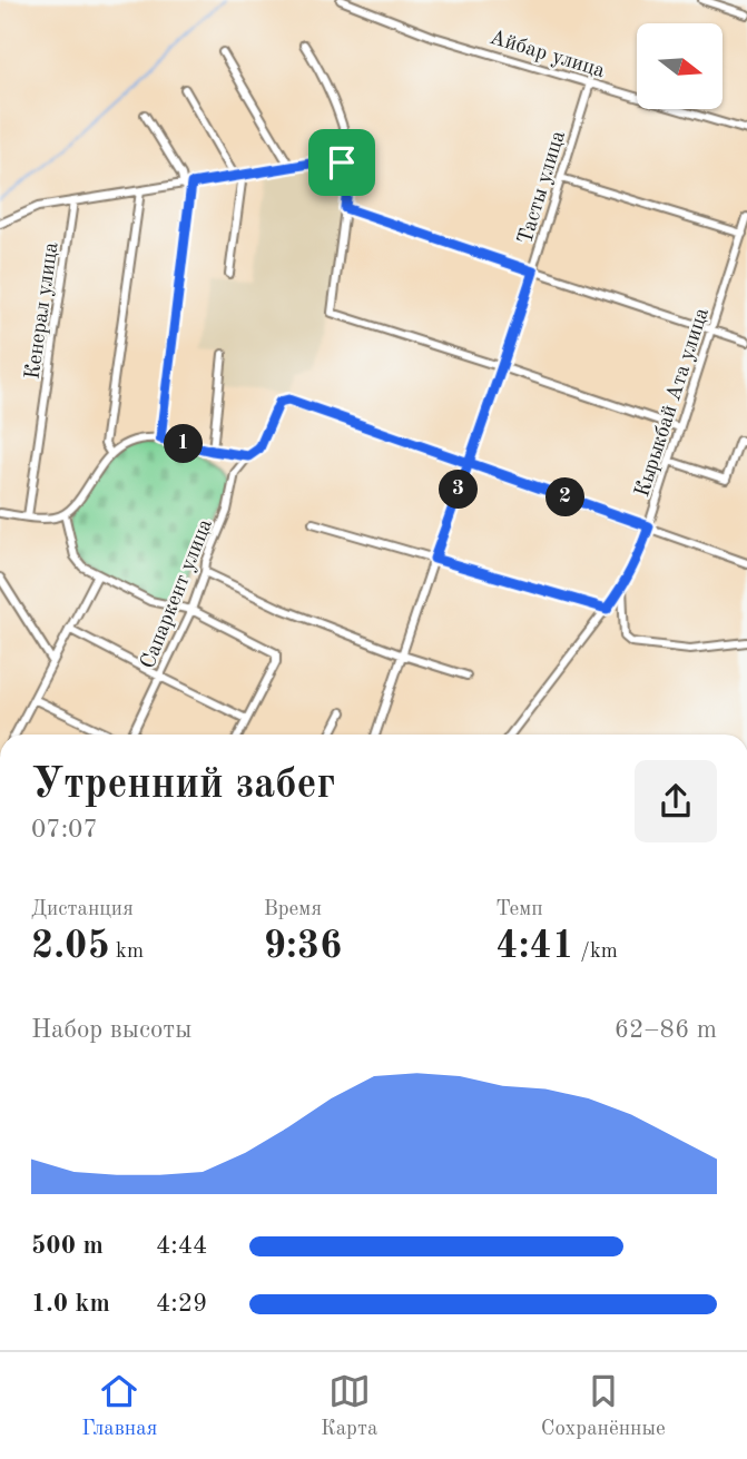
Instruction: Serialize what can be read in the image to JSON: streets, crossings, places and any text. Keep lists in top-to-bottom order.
{
  "streets": {
    "street": [
      "Айбар улица",
      "Тасты улица",
      "Кенерал улица",
      "Кырыкбай Ата улица",
      "Сапаркент улица"
    ]
  },
  "crossings": [
    ["Айбар улица", "Тасты улица"],
    ["Тасты улица", "Сапаркент улица"],
    ["Кырыкбай Ата улица", "Сапаркент улица"]
  ],
  "north": "right",
  "page": {
    "pins": ["1", "3", "2"],
    "heading": ["Утренний забег", "07:07"],
    "stats": [
      ["Дистанция", "2.05 km"],
      ["Время", "9:36"],
      ["Темп", "4:41 /km"]
    ],
    "chart": ["Набор высоты", "62–86 m"],
    "list": [
      {
        "name": "500 m",
        "note": "4:44"
      },
      {
        "name": "1.0 km",
        "note": "4:29"
      }
    ],
    "tabs": ["Главная", "Карта", "Сохранённые"]
  }
}
